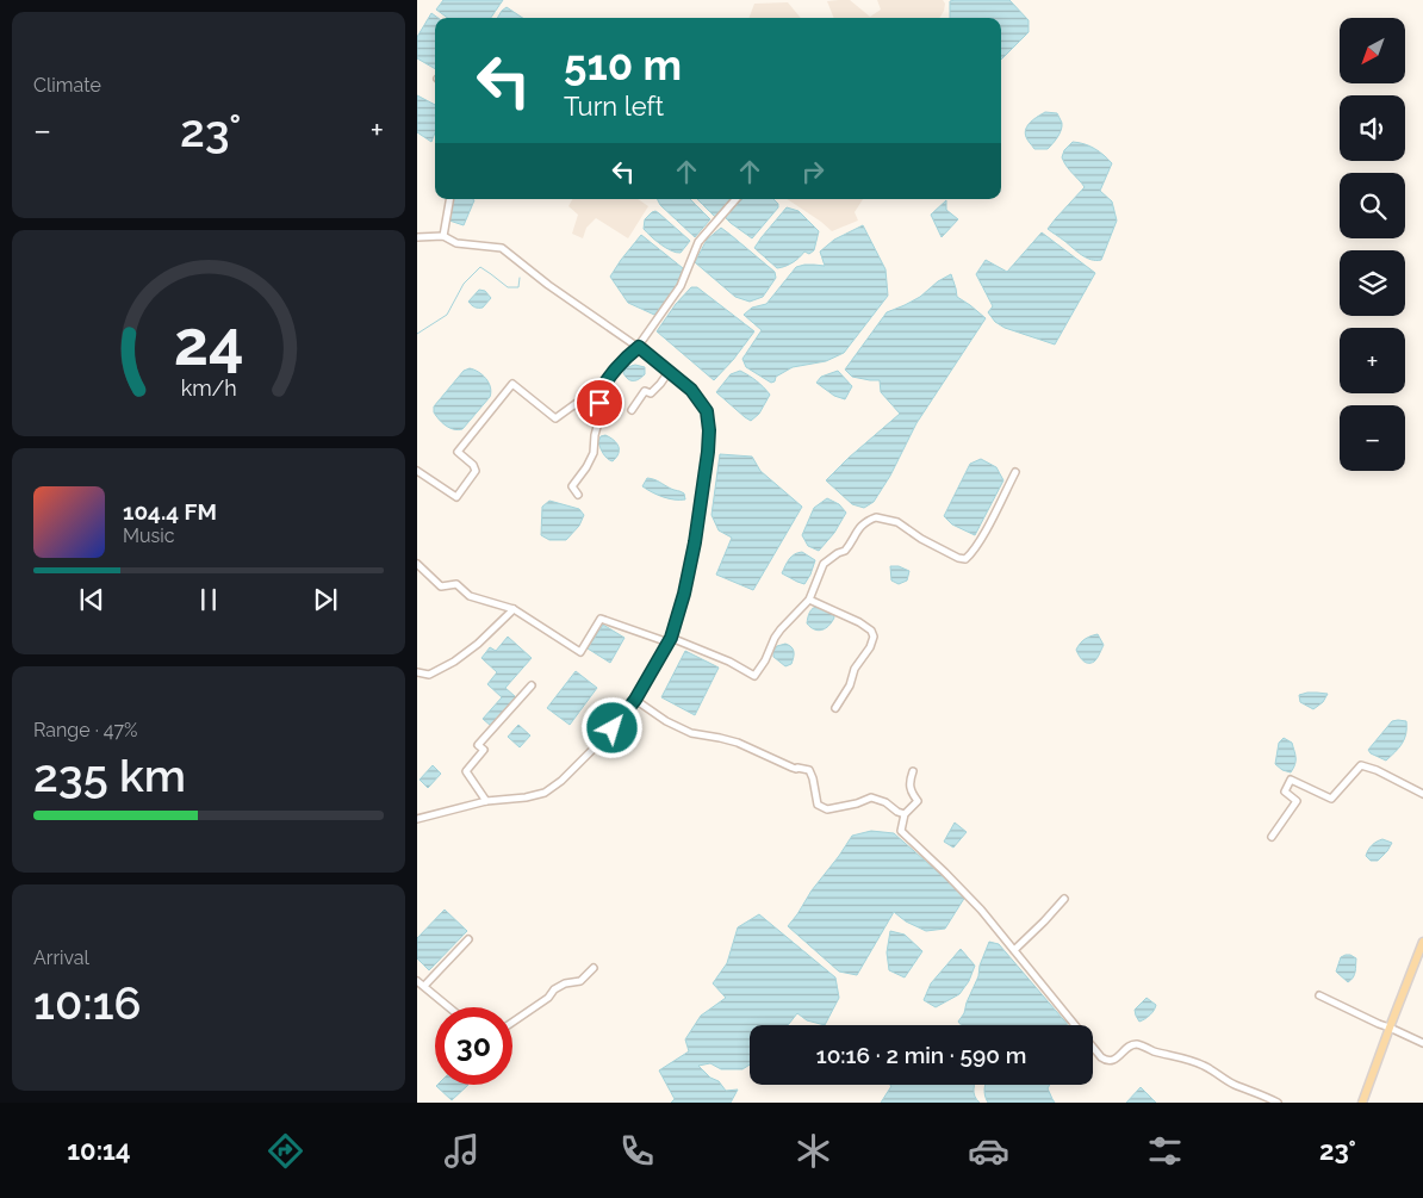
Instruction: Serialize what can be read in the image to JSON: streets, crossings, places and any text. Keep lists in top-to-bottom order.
{
  "north": "bottom left",
  "page": {
    "tile": [
      "Climate",
      ["Range · 47%", "235 km"],
      ["Arrival", "10:16"]
    ],
    "map_buttons": ["+", "−"],
    "turn": ["510 m", "Turn left"],
    "heat": ["−", "23°", "+"],
    "song": ["104.4 FM", "Music"],
    "limit": "30",
    "trip": "10:16 · 2 min · 590 m",
    "tabs": ["10:14", "23°"],
    "gauge": ["24", "km/h"]
  }
}
